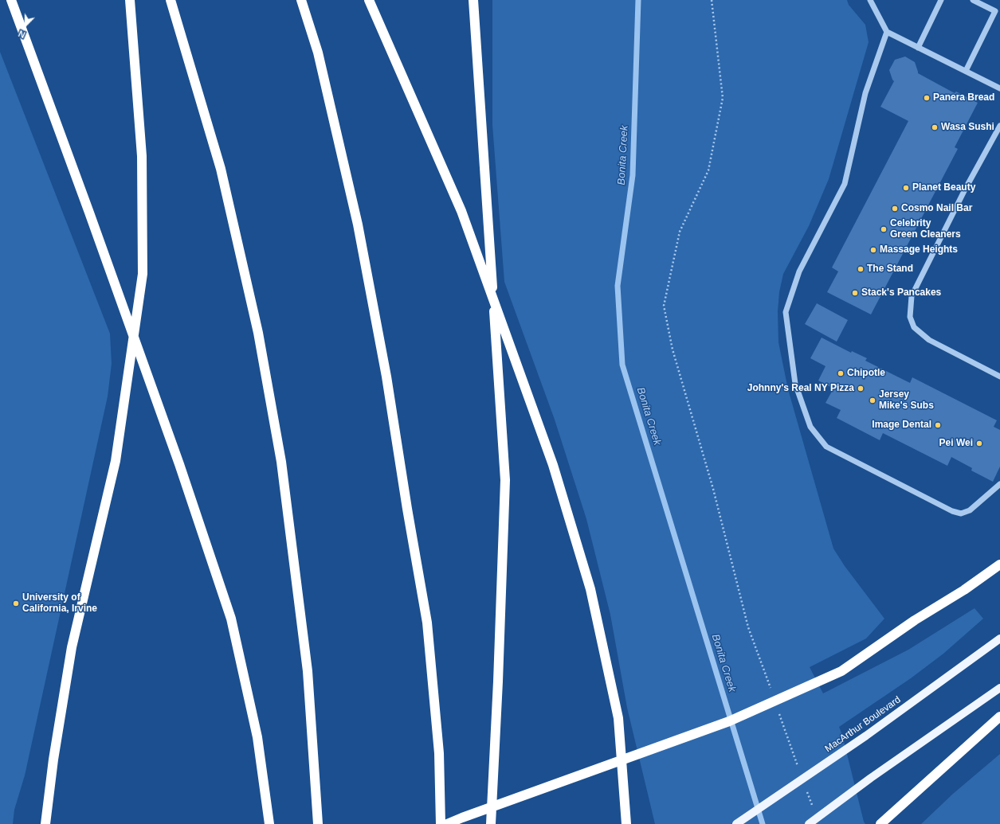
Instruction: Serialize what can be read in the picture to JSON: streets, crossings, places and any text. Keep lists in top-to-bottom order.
{
  "streets": {
    "main road": ["MacArthur Boulevard"]
  },
  "water": ["Bonita Creek"],
  "places": [
    "Panera Bread",
    "Wasa Sushi",
    "Planet Beauty",
    "Cosmo Nail Bar",
    "Celebrity Green Cleaners",
    "Massage Heights",
    "The Stand",
    "Stack's Pancakes",
    "Chipotle",
    "Johnny's Real NY Pizza",
    "Jersey Mike's Subs",
    "Image Dental",
    "Pei Wei",
    "University of California, Irvine"
  ],
  "north": "bottom left"
}
